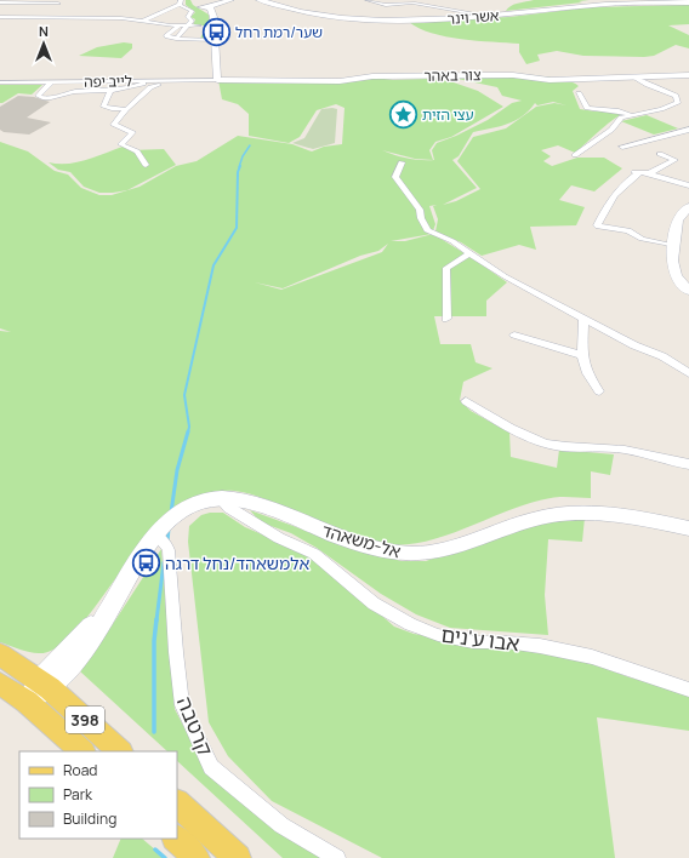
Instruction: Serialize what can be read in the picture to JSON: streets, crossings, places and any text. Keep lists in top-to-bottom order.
{
  "streets": {
    "main road": [
      "אשר וינר",
      "צור באהר",
      "אל-משאהד",
      "398"
    ],
    "street": ["לייב יפה", "אבו ע'נים", "קרטבה"]
  },
  "crossings": [
    ["צור באהר", "לייב יפה"],
    ["אל-משאהד", "אבו ע'נים"],
    ["אל-משאהד", "398"],
    ["אל-משאהד", "קרטבה"]
  ],
  "places": {
    "bus stop": ["שער/רמת רחל", "אלמשאהד/נחל דרגה"],
    "place": ["עצי הזית"]
  },
  "legend": ["Road", "Park", "Building"],
  "north": "top"
}
